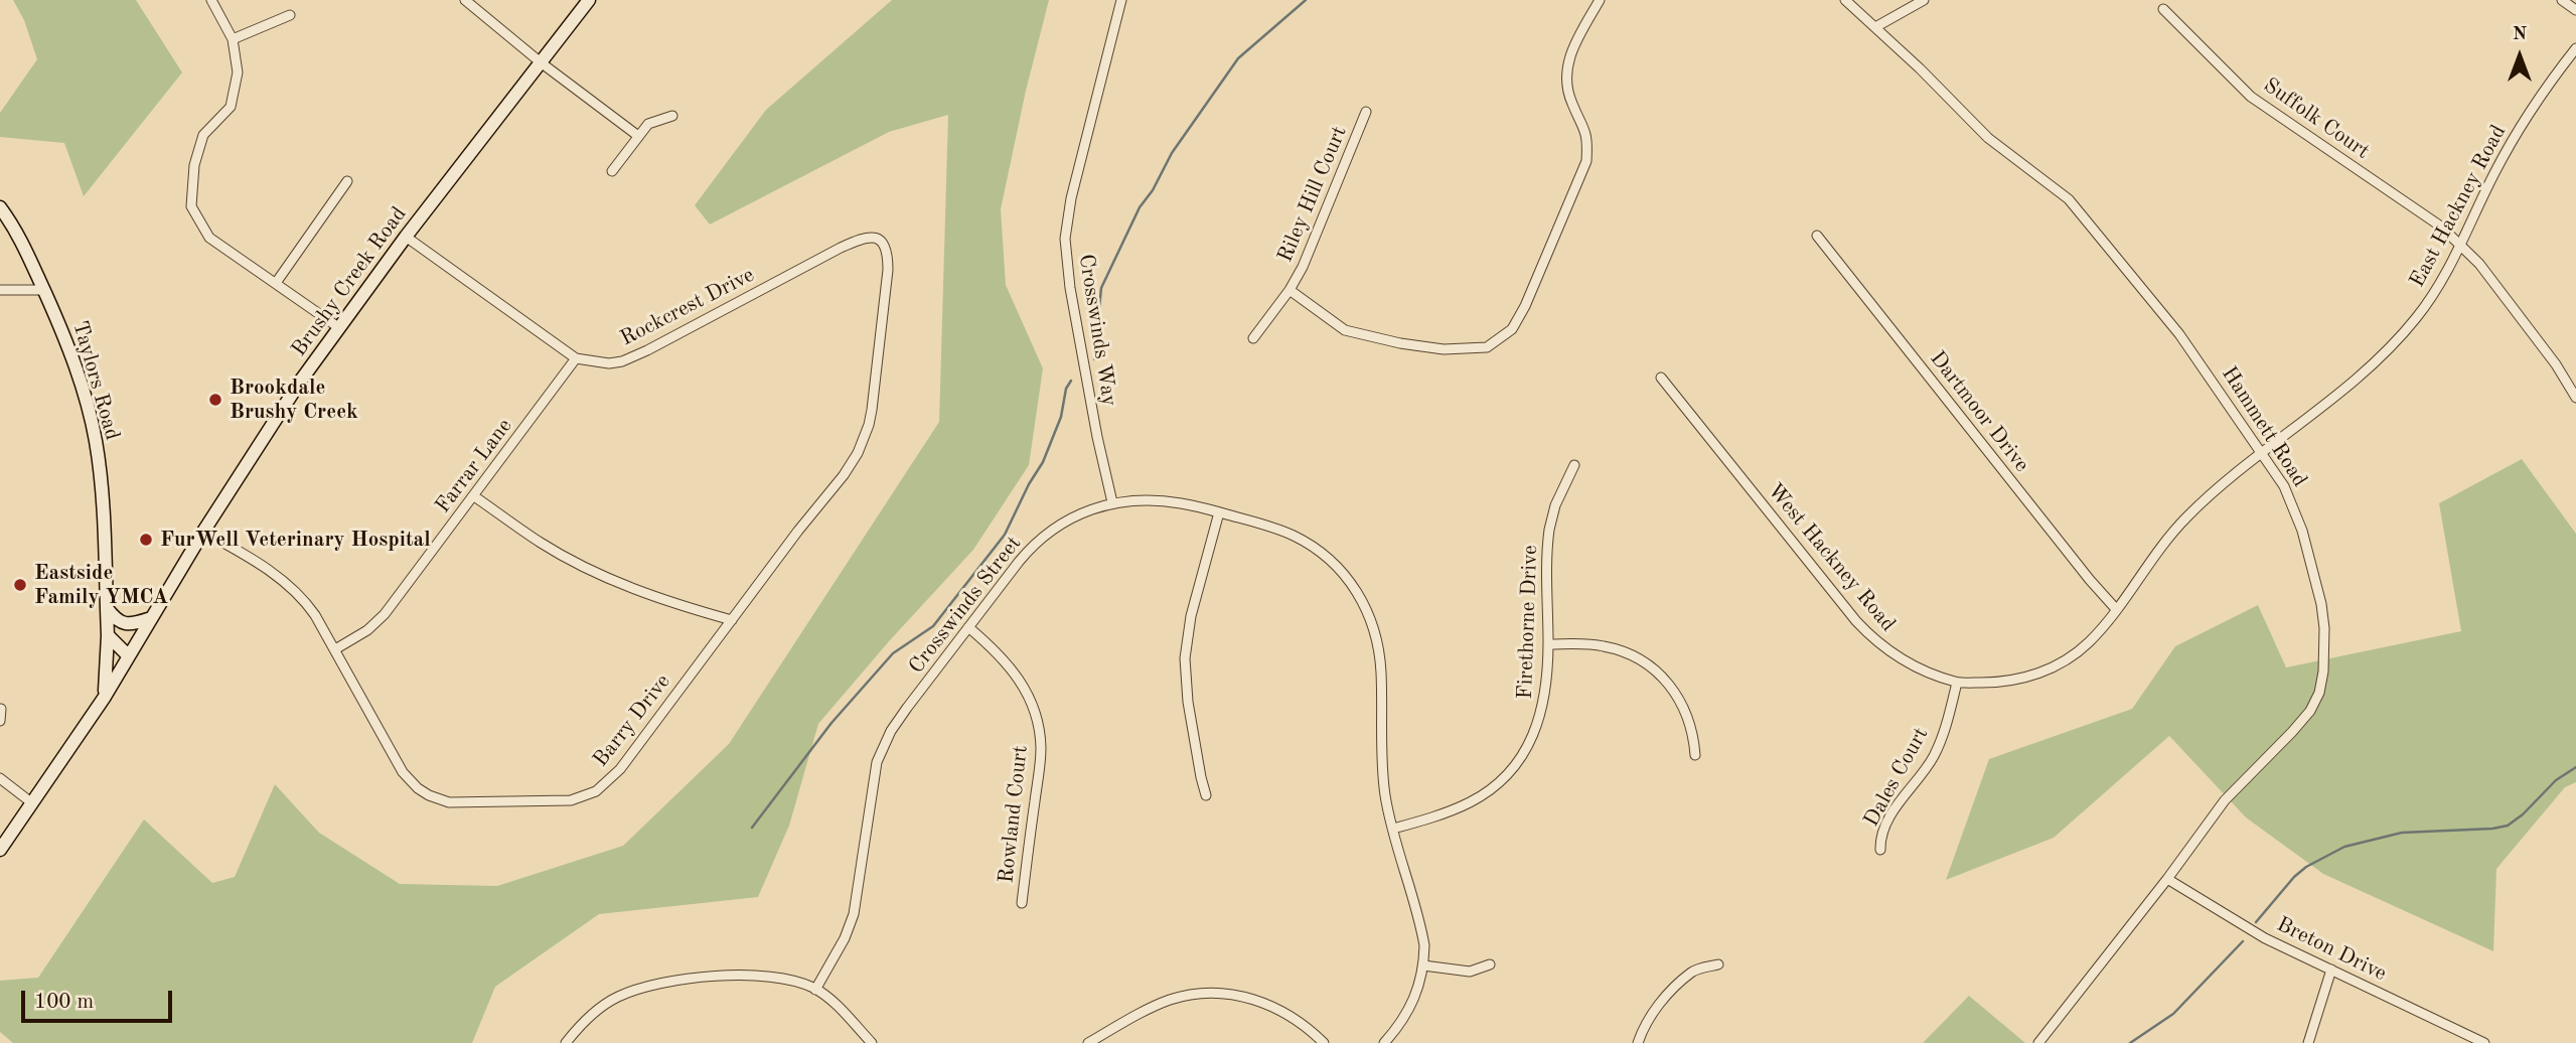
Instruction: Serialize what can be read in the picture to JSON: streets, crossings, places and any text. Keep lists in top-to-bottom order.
{
  "streets": {
    "main road": ["Brushy Creek Road", "Taylors Road"],
    "street": [
      "Suffolk Court",
      "Riley Hill Court",
      "East Hackney Road",
      "Rockcrest Drive",
      "Crosswinds Way",
      "Dartmoor Drive",
      "Hammett Road",
      "Farrar Lane",
      "West Hackney Road",
      "Crosswinds Street",
      "Firethorne Drive",
      "Barry Drive",
      "Dales Court",
      "Rowland Court",
      "Breton Drive"
    ]
  },
  "crossings": [
    ["Suffolk Court", "East Hackney Road"],
    ["East Hackney Road", "Hammett Road"],
    ["East Hackney Road", "West Hackney Road"],
    ["Brushy Creek Road", "Rockcrest Drive"],
    ["Brushy Creek Road", "Taylors Road"],
    ["Brushy Creek Road", "Barry Drive"],
    ["Rockcrest Drive", "Farrar Lane"],
    ["Rockcrest Drive", "Barry Drive"],
    ["Crosswinds Way", "Crosswinds Street"],
    ["Dartmoor Drive", "West Hackney Road"],
    ["Hammett Road", "West Hackney Road"],
    ["Hammett Road", "Breton Drive"],
    ["Farrar Lane", "Barry Drive"],
    ["West Hackney Road", "Dales Court"],
    ["Crosswinds Street", "Firethorne Drive"],
    ["Crosswinds Street", "Rowland Court"]
  ],
  "places": ["Brookdale Brushy Creek", "FurWell Veterinary Hospital", "Eastside Family YMCA"],
  "scale_bar": "100 m",
  "north": "top"
}
